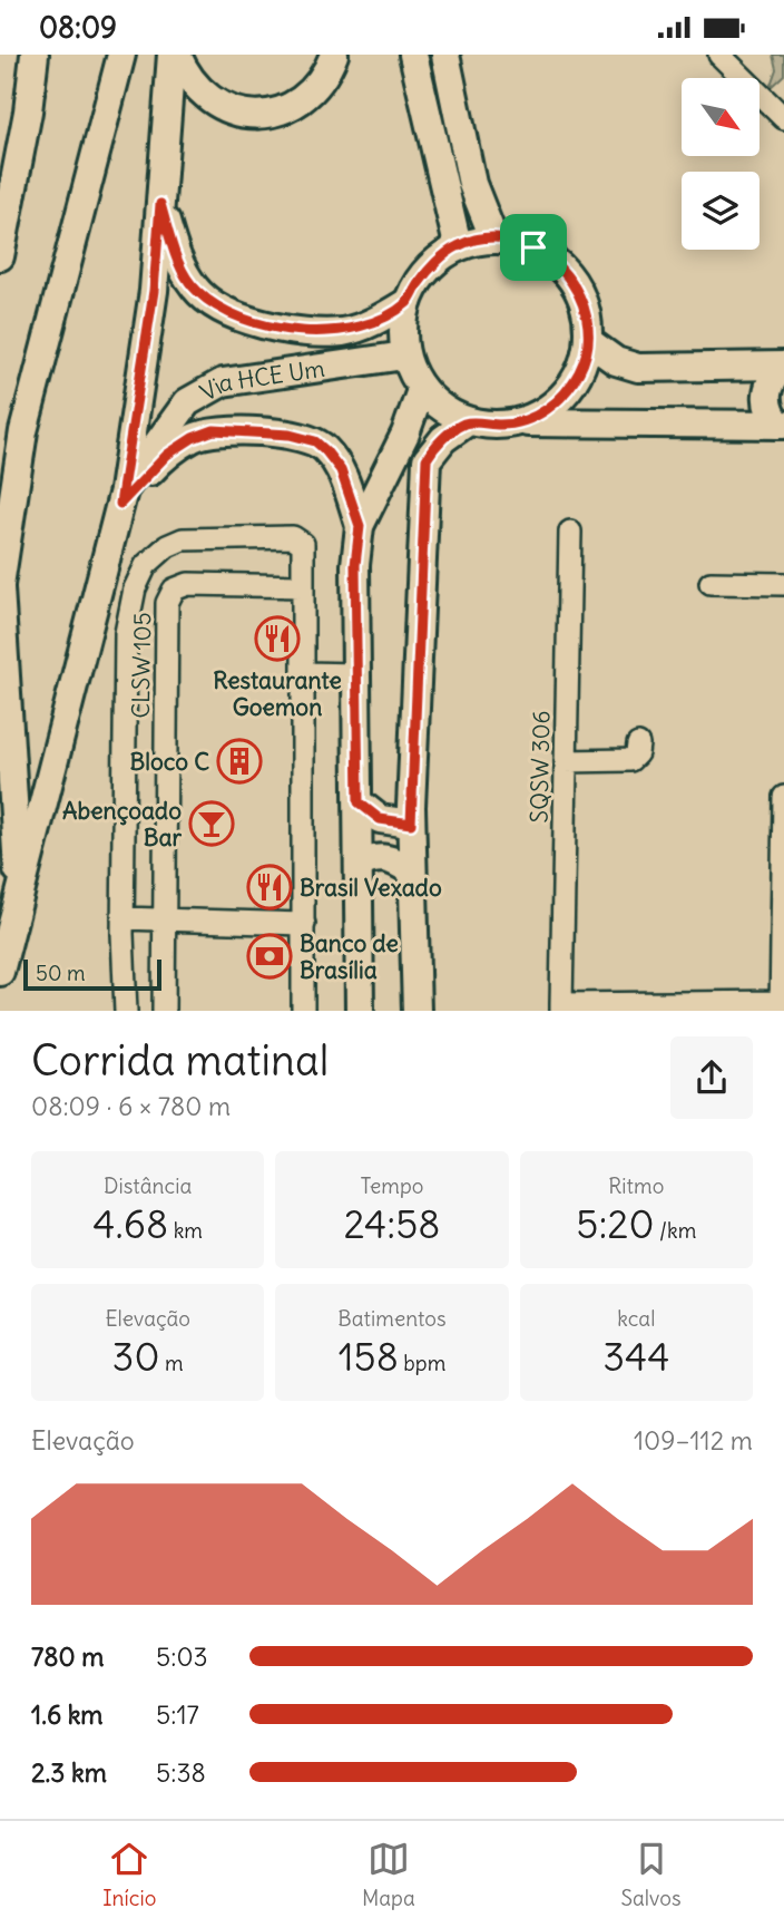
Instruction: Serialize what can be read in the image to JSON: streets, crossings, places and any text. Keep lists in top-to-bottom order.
{
  "streets": {
    "main road": ["Via HCE Um"],
    "street": ["CLSW 105", "SQSW 306"]
  },
  "places": {
    "restaurant": ["Restaurante Goemon", "Brasil Vexado"],
    "building": ["Bloco C"],
    "bar": ["Abençoado Bar"],
    "bank": ["Banco de Brasília"]
  },
  "scale_bar": "50 m",
  "north": "bottom right",
  "page": {
    "status": "08:09",
    "scale": "50 m",
    "heading": ["Corrida matinal", "08:09 · 6 × 780 m"],
    "stats": [
      ["Distância", "4.68 km"],
      ["Tempo", "24:58"],
      ["Ritmo", "5:20 /km"],
      ["Elevação", "30 m"],
      ["Batimentos", "158 bpm"],
      ["kcal", "344"]
    ],
    "chart": ["Elevação", "109–112 m"],
    "list": [
      {
        "name": "780 m",
        "note": "5:03"
      },
      {
        "name": "1.6 km",
        "note": "5:17"
      },
      {
        "name": "2.3 km",
        "note": "5:38"
      }
    ],
    "tabs": ["Início", "Mapa", "Salvos"]
  }
}
